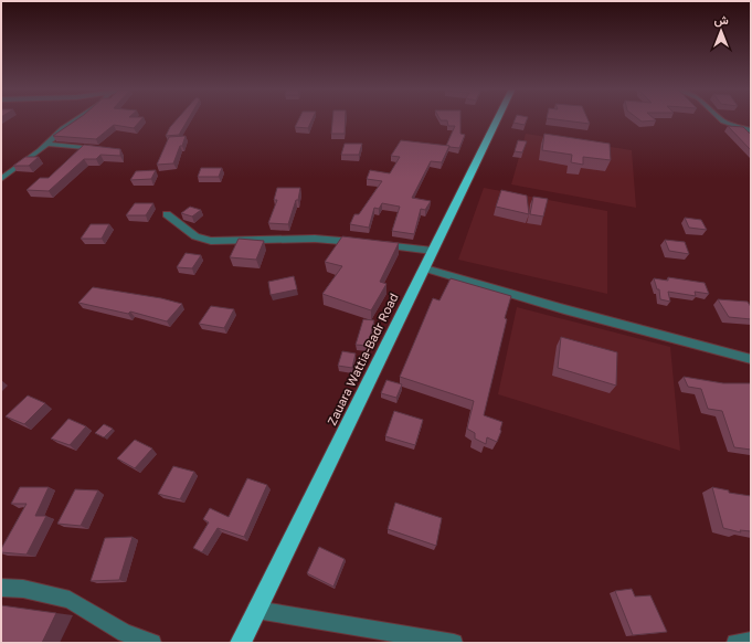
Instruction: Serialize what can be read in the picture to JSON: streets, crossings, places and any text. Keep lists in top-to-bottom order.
{
  "streets": {
    "highway": ["Zauara Wattia-Badr Road"]
  },
  "north": "top"
}
